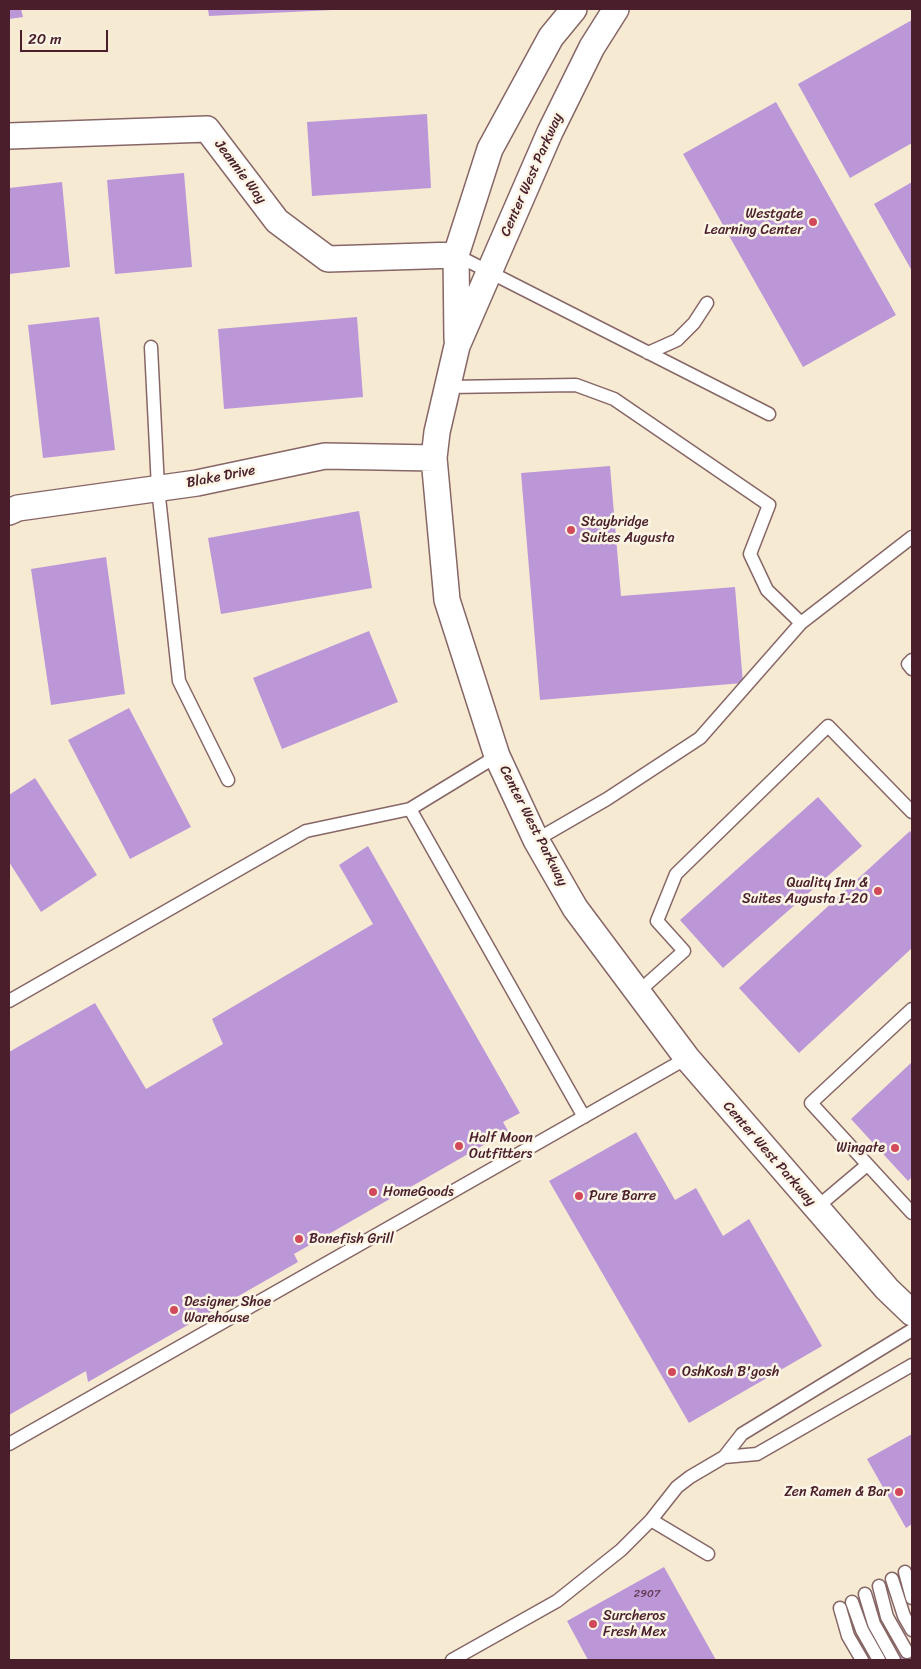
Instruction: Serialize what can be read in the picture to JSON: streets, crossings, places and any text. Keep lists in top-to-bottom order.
{
  "streets": {
    "street": ["Jeannie Way", "Center West Parkway", "Blake Drive"]
  },
  "crossings": [
    ["Jeannie Way", "Center West Parkway"],
    ["Center West Parkway", "Blake Drive"]
  ],
  "places": [
    "Westgate Learning Center",
    "Staybridge Suites Augusta",
    "Quality Inn & Suites Augusta I-20",
    "Half Moon Outfitters",
    "Wingate",
    "HomeGoods",
    "Pure Barre",
    "Bonefish Grill",
    "Designer Shoe Warehouse",
    "OshKosh B'gosh",
    "Zen Ramen & Bar",
    "Surcheros Fresh Mex"
  ],
  "house_numbers": ["2907"],
  "scale_bar": "20 m"
}
